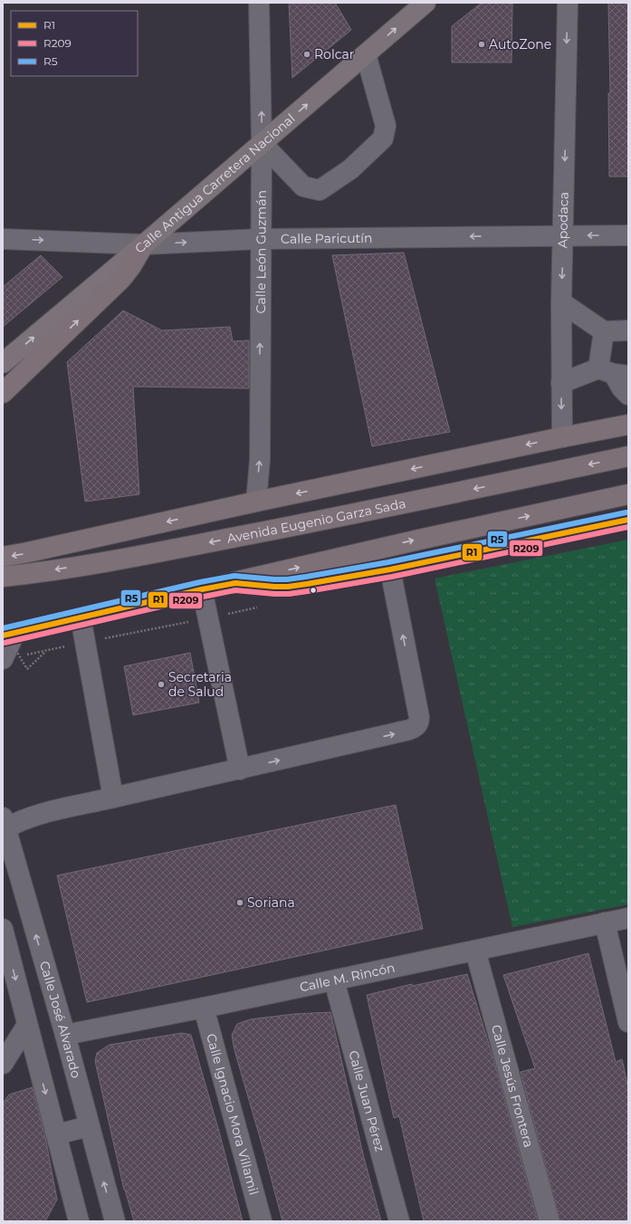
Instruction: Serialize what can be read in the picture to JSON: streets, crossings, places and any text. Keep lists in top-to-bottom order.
{
  "streets": {
    "highway": ["Avenida Eugenio Garza Sada"],
    "main road": ["Calle Antigua Carretera Nacional"],
    "street": [
      "Apodaca",
      "Calle Paricutín",
      "Calle León Guzmán",
      "Calle M. Rincón",
      "Calle José Alvarado",
      "Calle Jesús Frontera",
      "Calle Juan Pérez",
      "Calle Ignacio Mora Villamil"
    ]
  },
  "crossings": [
    ["Calle Antigua Carretera Nacional", "Calle Paricutín"],
    ["Calle Antigua Carretera Nacional", "Calle León Guzmán"],
    ["Apodaca", "Calle Paricutín"],
    ["Calle Paricutín", "Calle León Guzmán"],
    ["Calle M. Rincón", "Calle José Alvarado"],
    ["Calle M. Rincón", "Calle Jesús Frontera"],
    ["Calle M. Rincón", "Calle Juan Pérez"],
    ["Calle M. Rincón", "Calle Ignacio Mora Villamil"]
  ],
  "one_way": ["Calle Antigua Carretera Nacional", "Apodaca", "Calle León Guzmán"],
  "places": [
    "AutoZone",
    "Rolcar",
    "Secretaria de Salud",
    "Soriana"
  ],
  "lines": ["transit line R5", "transit line R1", "transit line R209"],
  "legend": ["R1", "R209", "R5"]
}
